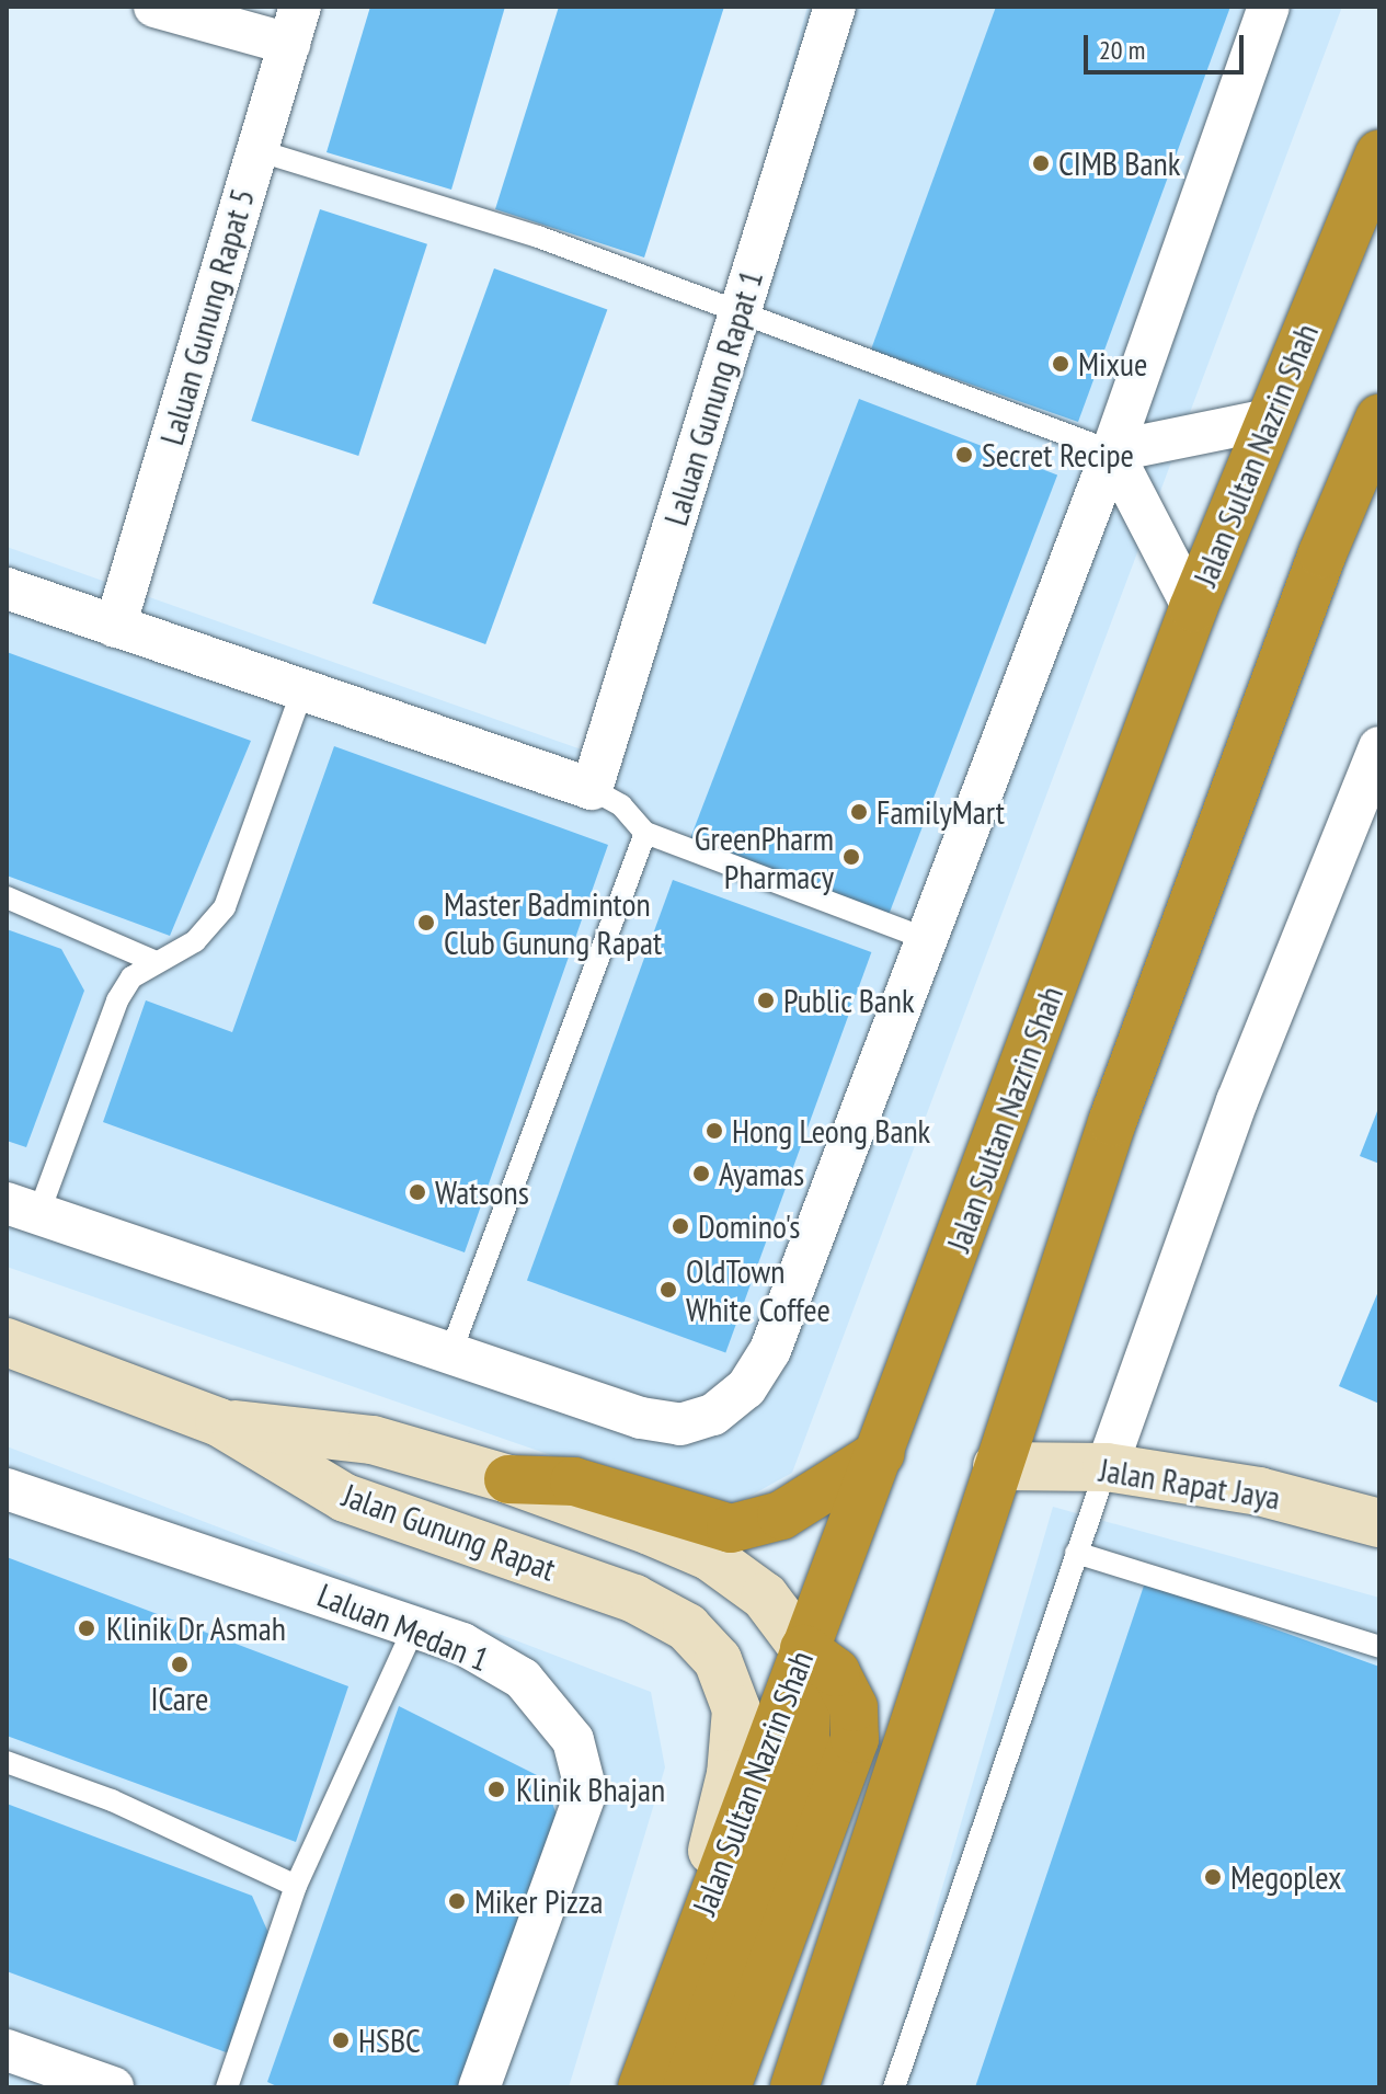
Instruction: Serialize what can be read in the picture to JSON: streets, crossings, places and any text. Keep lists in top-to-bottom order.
{
  "streets": {
    "highway": ["Jalan Sultan Nazrin Shah"],
    "street": [
      "Laluan Gunung Rapat 5",
      "Laluan Gunung Rapat 1",
      "Jalan Rapat Jaya",
      "Jalan Gunung Rapat",
      "Laluan Medan 1"
    ]
  },
  "crossings": [
    ["Jalan Sultan Nazrin Shah", "Jalan Gunung Rapat"]
  ],
  "places": [
    "CIMB Bank",
    "Mixue",
    "Secret Recipe",
    "FamilyMart",
    "GreenPharm Pharmacy",
    "Master Badminton Club Gunung Rapat",
    "Public Bank",
    "Hong Leong Bank",
    "Ayamas",
    "Watsons",
    "Domino's",
    "OldTown White Coffee",
    "Klinik Dr Asmah",
    "ICare",
    "Klinik Bhajan",
    "Megoplex",
    "Miker Pizza",
    "HSBC"
  ],
  "scale_bar": "20 m"
}
